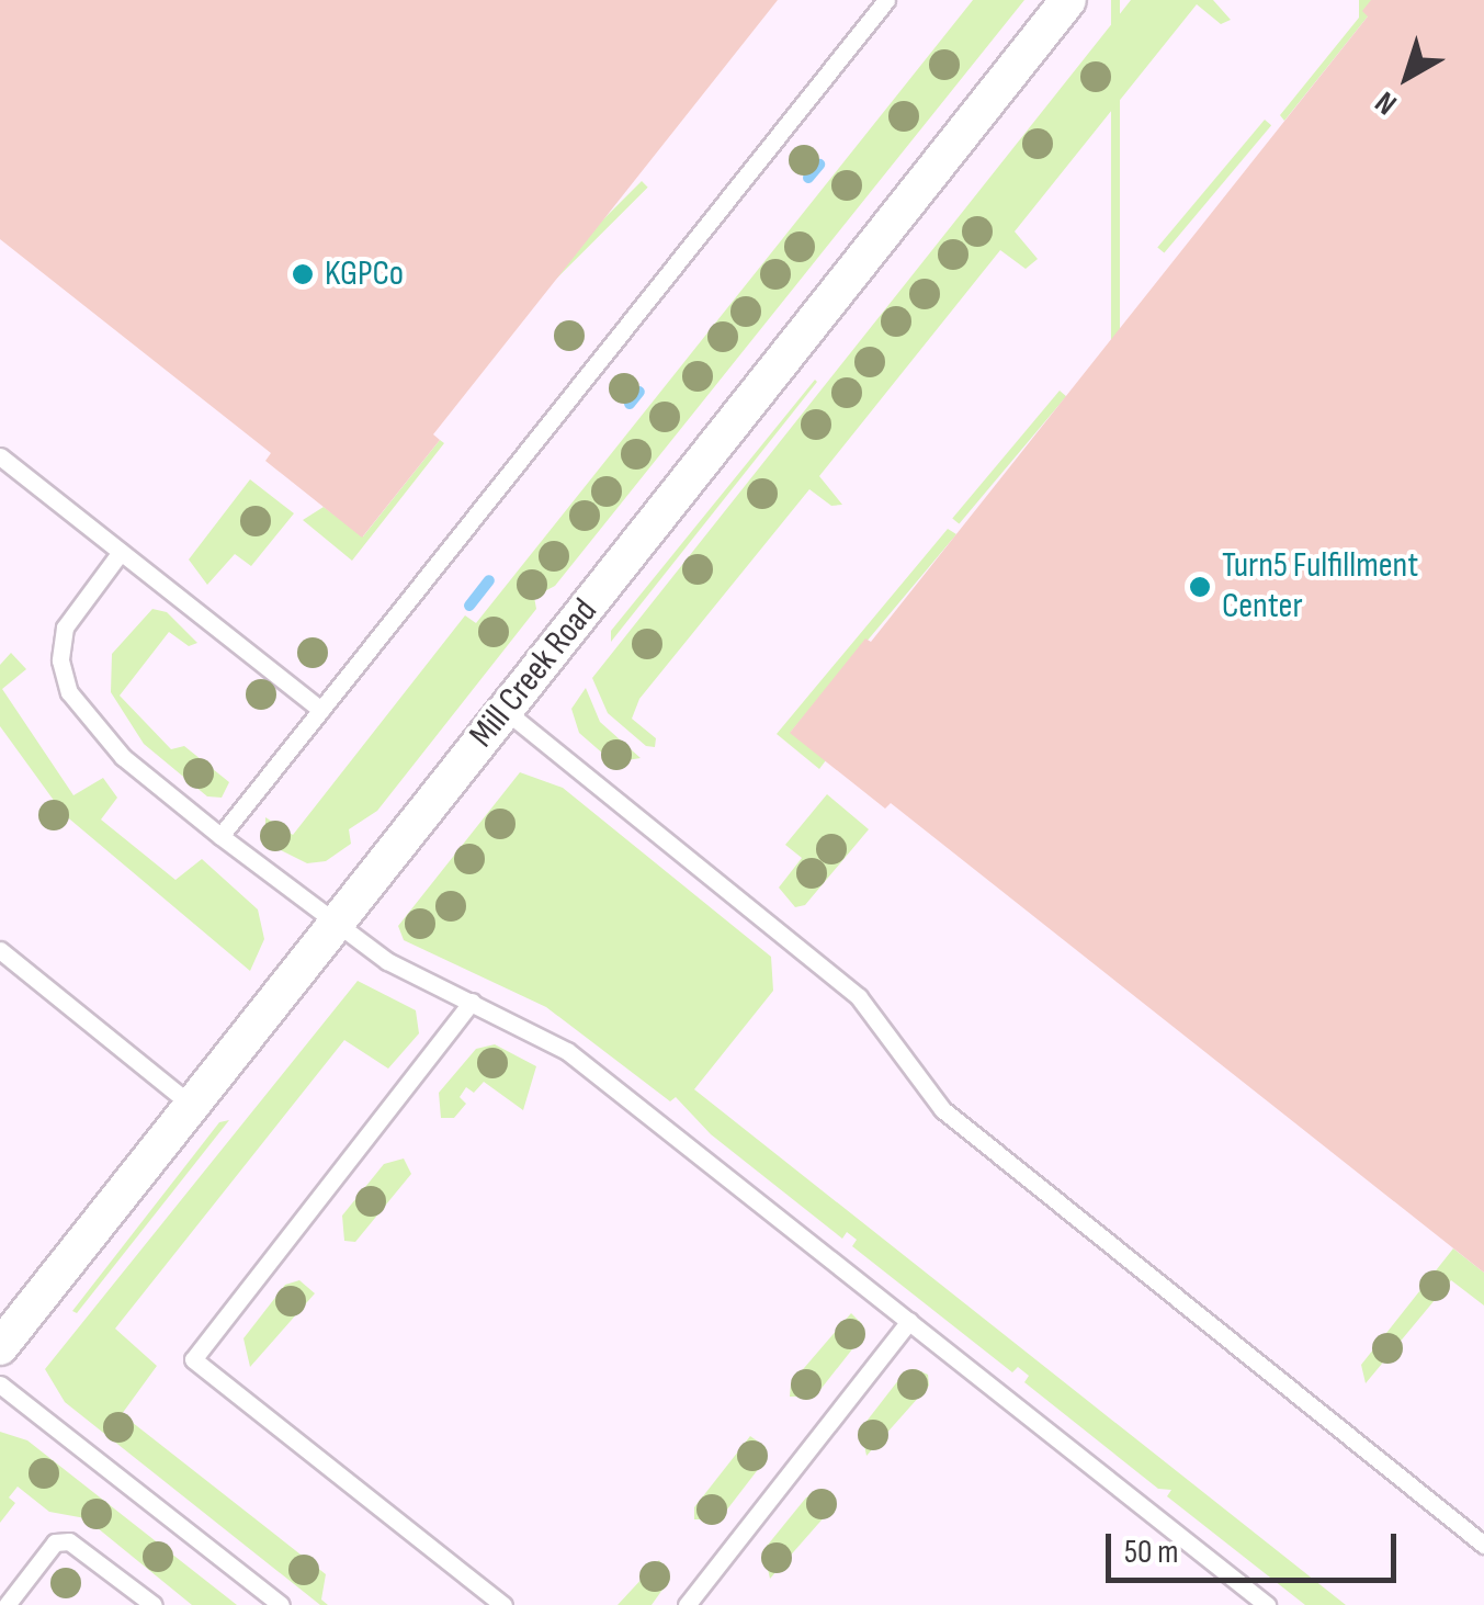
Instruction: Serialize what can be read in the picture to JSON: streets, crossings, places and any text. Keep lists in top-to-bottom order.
{
  "streets": {
    "street": ["Mill Creek Road"]
  },
  "places": ["KGPCo", "Turn5 Fulfillment Center"],
  "scale_bar": "50 m",
  "north": "bottom left"
}
